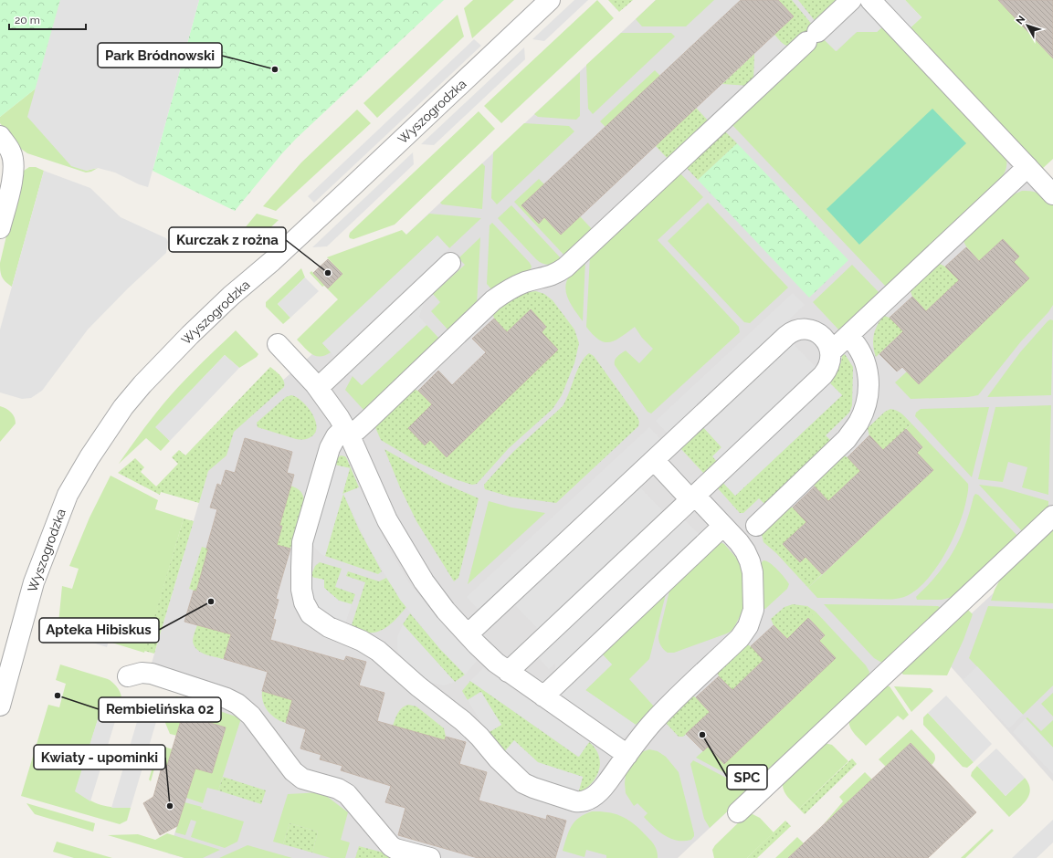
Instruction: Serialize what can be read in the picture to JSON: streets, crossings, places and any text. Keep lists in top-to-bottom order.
{
  "streets": {
    "street": ["Wyszogrodzka"]
  },
  "places": [
    "Park Bródnowski",
    "Kurczak z rożna",
    "Apteka Hibiskus",
    "Rembielińska 02",
    "SPC",
    "Kwiaty - upominki"
  ],
  "scale_bar": "20 m",
  "north": "top left"
}
